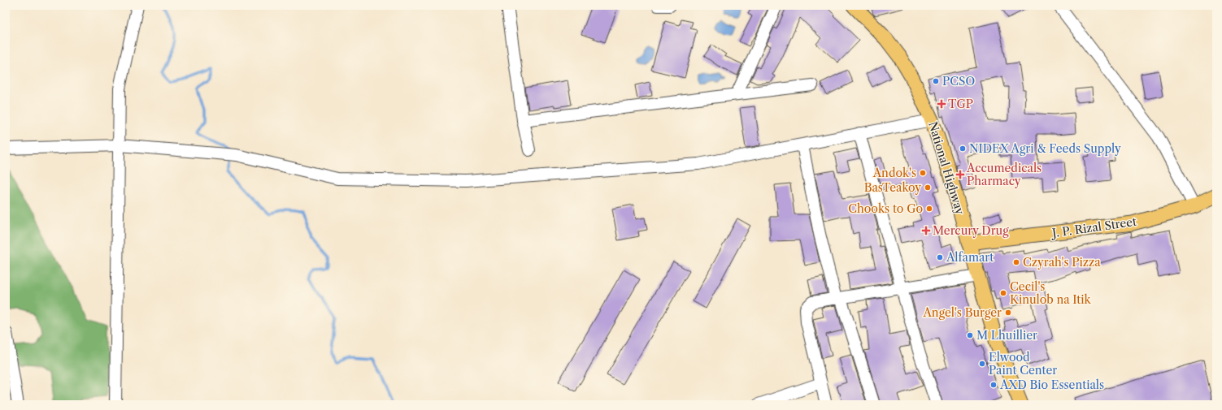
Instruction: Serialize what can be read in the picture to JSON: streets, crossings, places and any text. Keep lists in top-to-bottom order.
{
  "streets": {
    "main road": ["National Highway", "J. P. Rizal Street"]
  },
  "crossings": [
    ["National Highway", "J. P. Rizal Street"]
  ],
  "places": {
    "other": [
      "PCSO",
      "NIDEX Agri & Feeds Supply",
      "Andok's",
      "BasTeakoy",
      "Chooks to Go",
      "Alfamart",
      "Czyrah's Pizza",
      "Cecil's Kinulob na Itik",
      "Angel's Burger",
      "M Lhuillier",
      "Elwood Paint Center",
      "AXD Bio Essentials"
    ],
    "health": ["TGP", "Accumedicals Pharmacy", "Mercury Drug"]
  }
}
